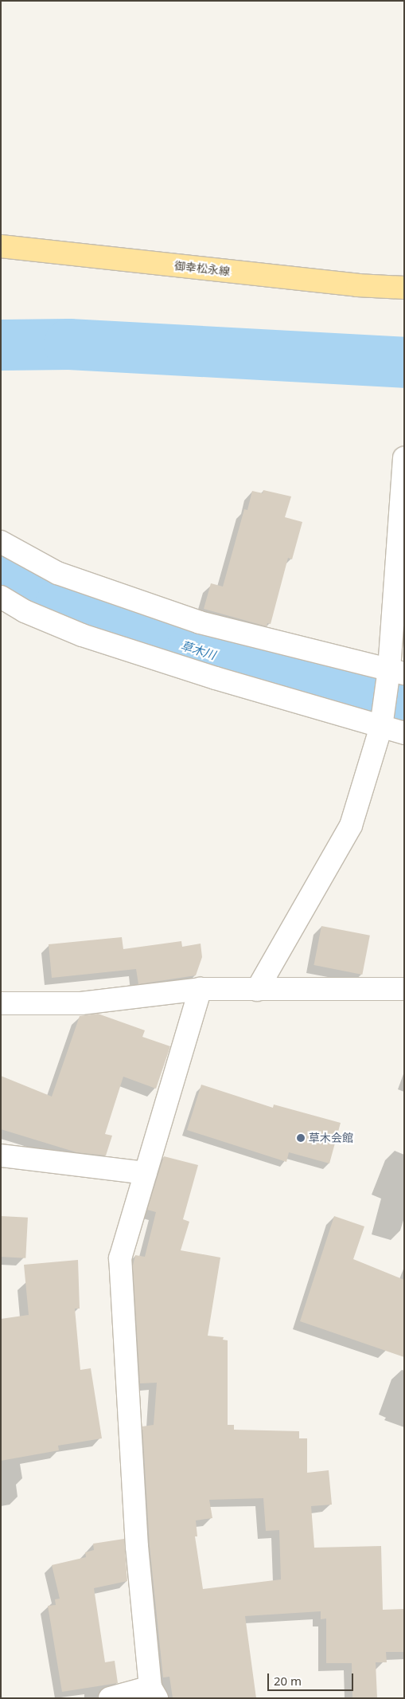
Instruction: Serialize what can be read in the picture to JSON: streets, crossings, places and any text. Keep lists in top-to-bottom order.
{
  "streets": {
    "main road": ["御幸松永線"]
  },
  "water": ["草木川"],
  "places": ["草木会館"],
  "scale_bar": "20 m"
}
